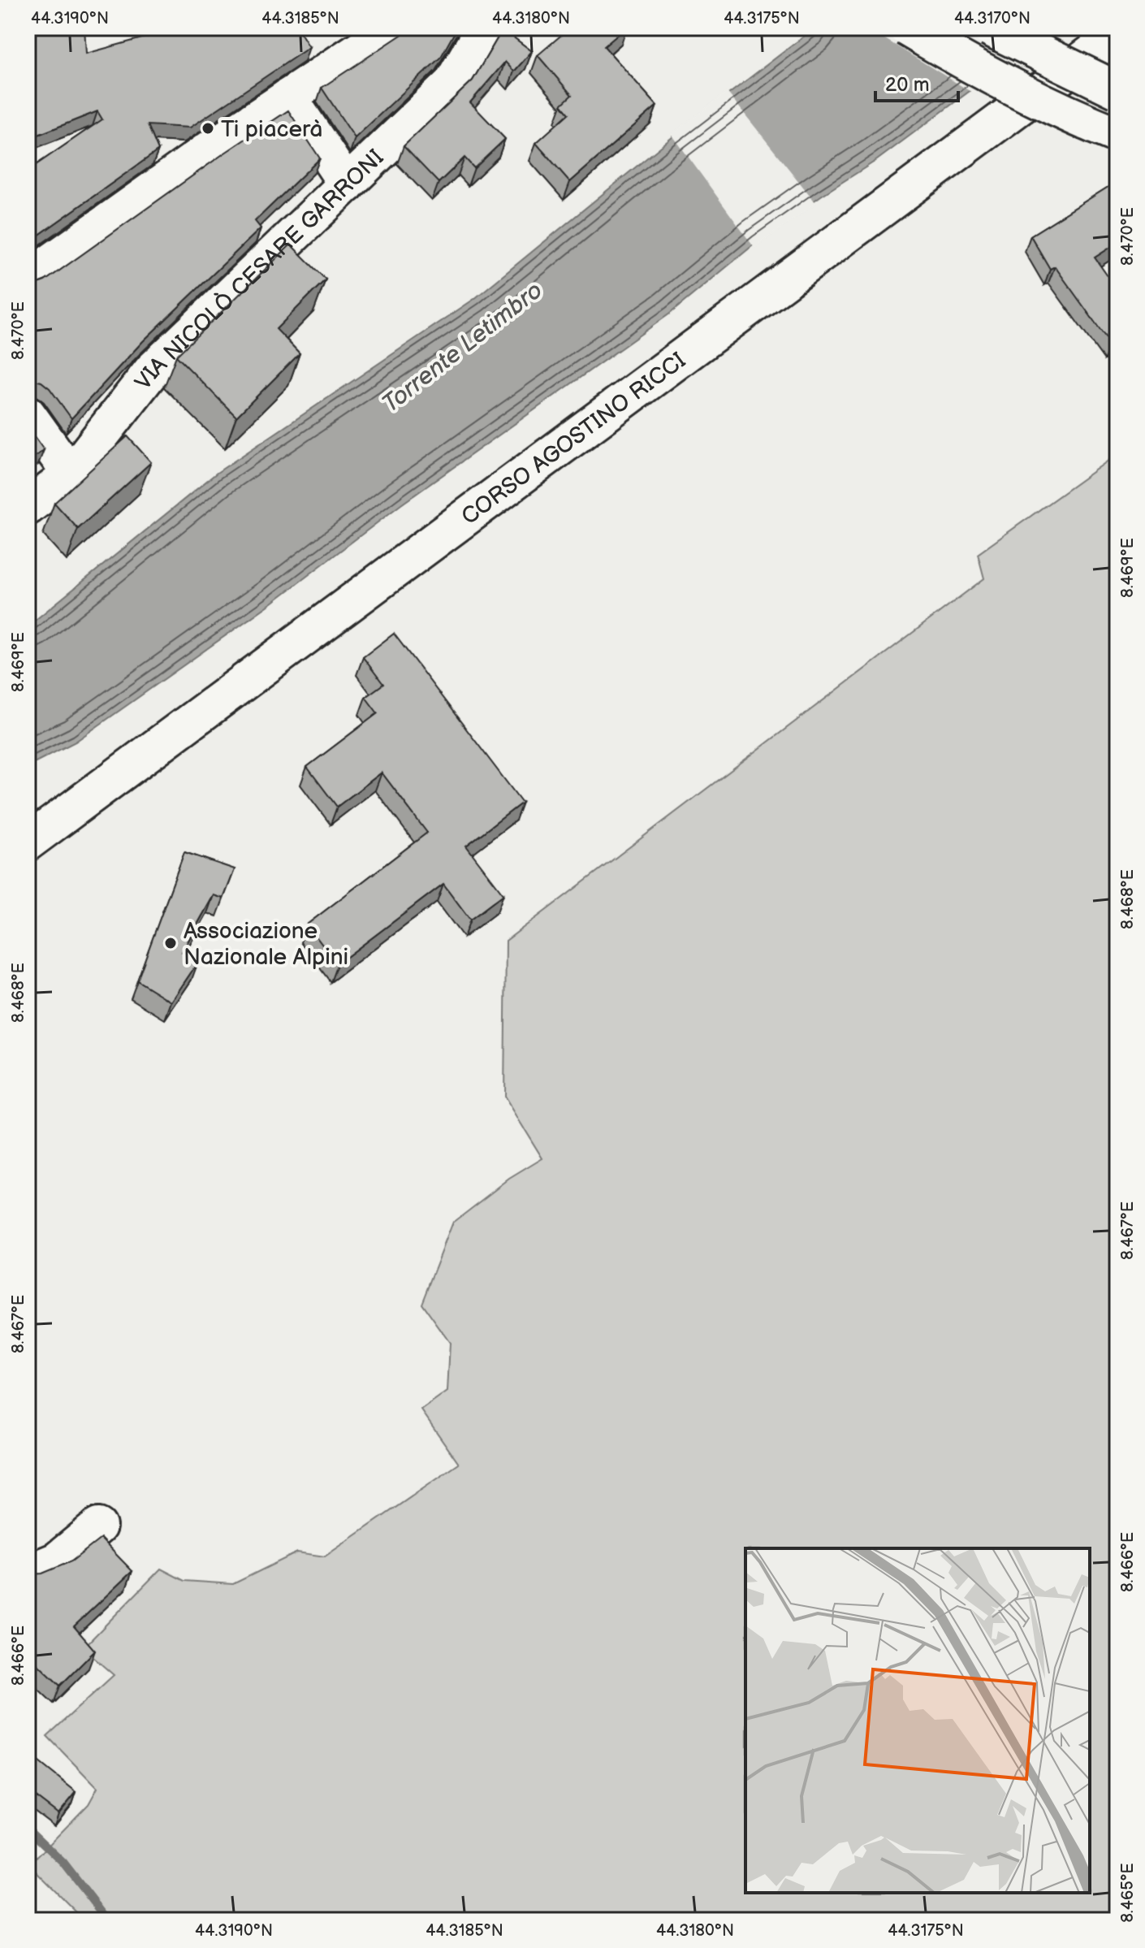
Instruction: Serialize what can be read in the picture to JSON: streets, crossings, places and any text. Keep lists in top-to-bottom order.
{
  "streets": {
    "main road": ["VIA NICOLÒ CESARE GARRONI", "CORSO AGOSTINO RICCI"]
  },
  "water": ["Torrente Letimbro"],
  "places": ["Ti piacerà", "Associazione Nazionale Alpini"],
  "scale_bar": "20 m",
  "coordinates": [
    "44.3190°N",
    "44.3185°N",
    "44.3180°N",
    "44.3175°N",
    "44.3170°N",
    "8.470°E",
    "8.469°E",
    "8.468°E",
    "8.467°E",
    "8.466°E",
    "8.465°E"
  ]
}
